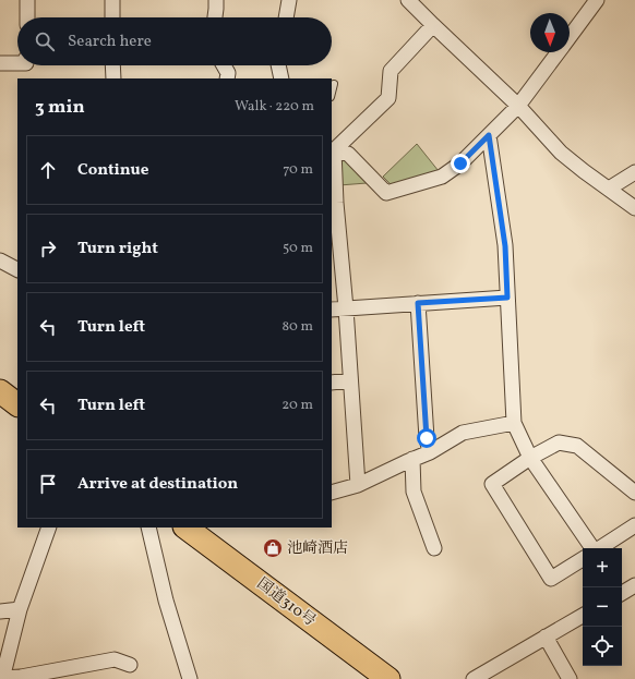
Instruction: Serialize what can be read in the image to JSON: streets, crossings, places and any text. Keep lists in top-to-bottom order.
{
  "streets": {
    "highway": ["国道310号"]
  },
  "places": {
    "shop": ["池崎酒店"]
  },
  "north": "bottom",
  "page": {
    "search": "Search here",
    "heading": ["3 min", "Walk · 220 m"],
    "list": [
      ["Continue", "70 m"],
      ["Turn right", "50 m"],
      ["Turn left", "80 m"],
      ["Turn left", "20 m"],
      "Arrive at destination"
    ],
    "map_buttons": ["+", "−"]
  }
}
